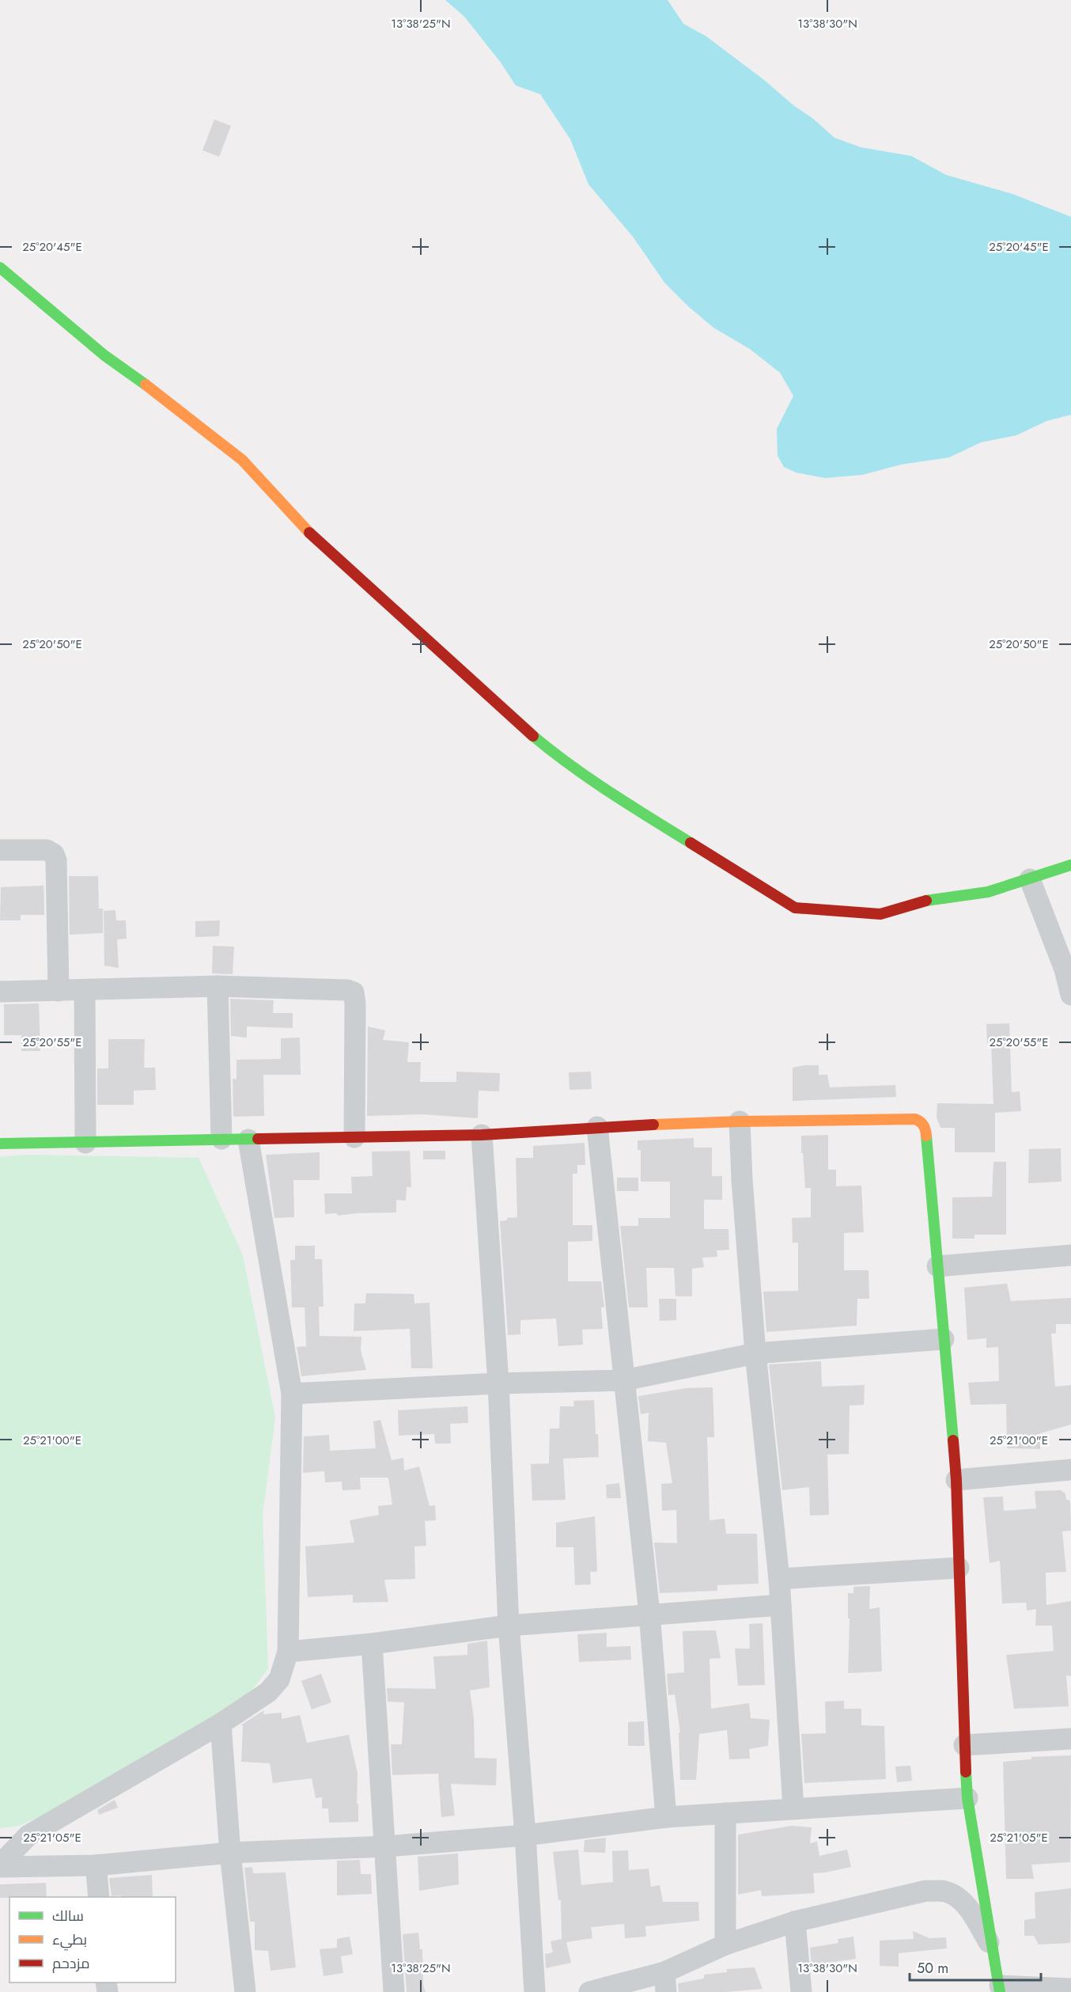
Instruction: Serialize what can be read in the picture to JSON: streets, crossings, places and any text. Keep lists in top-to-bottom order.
{
  "legend": ["سالك", "بطيء", "مزدحم"],
  "scale_bar": "50 m",
  "coordinates": [
    "13°38'25\"N",
    "13°38'30\"N",
    "25°20'45\"E",
    "25°20'50\"E",
    "25°20'55\"E",
    "25°21'00\"E",
    "25°21'05\"E"
  ]
}
